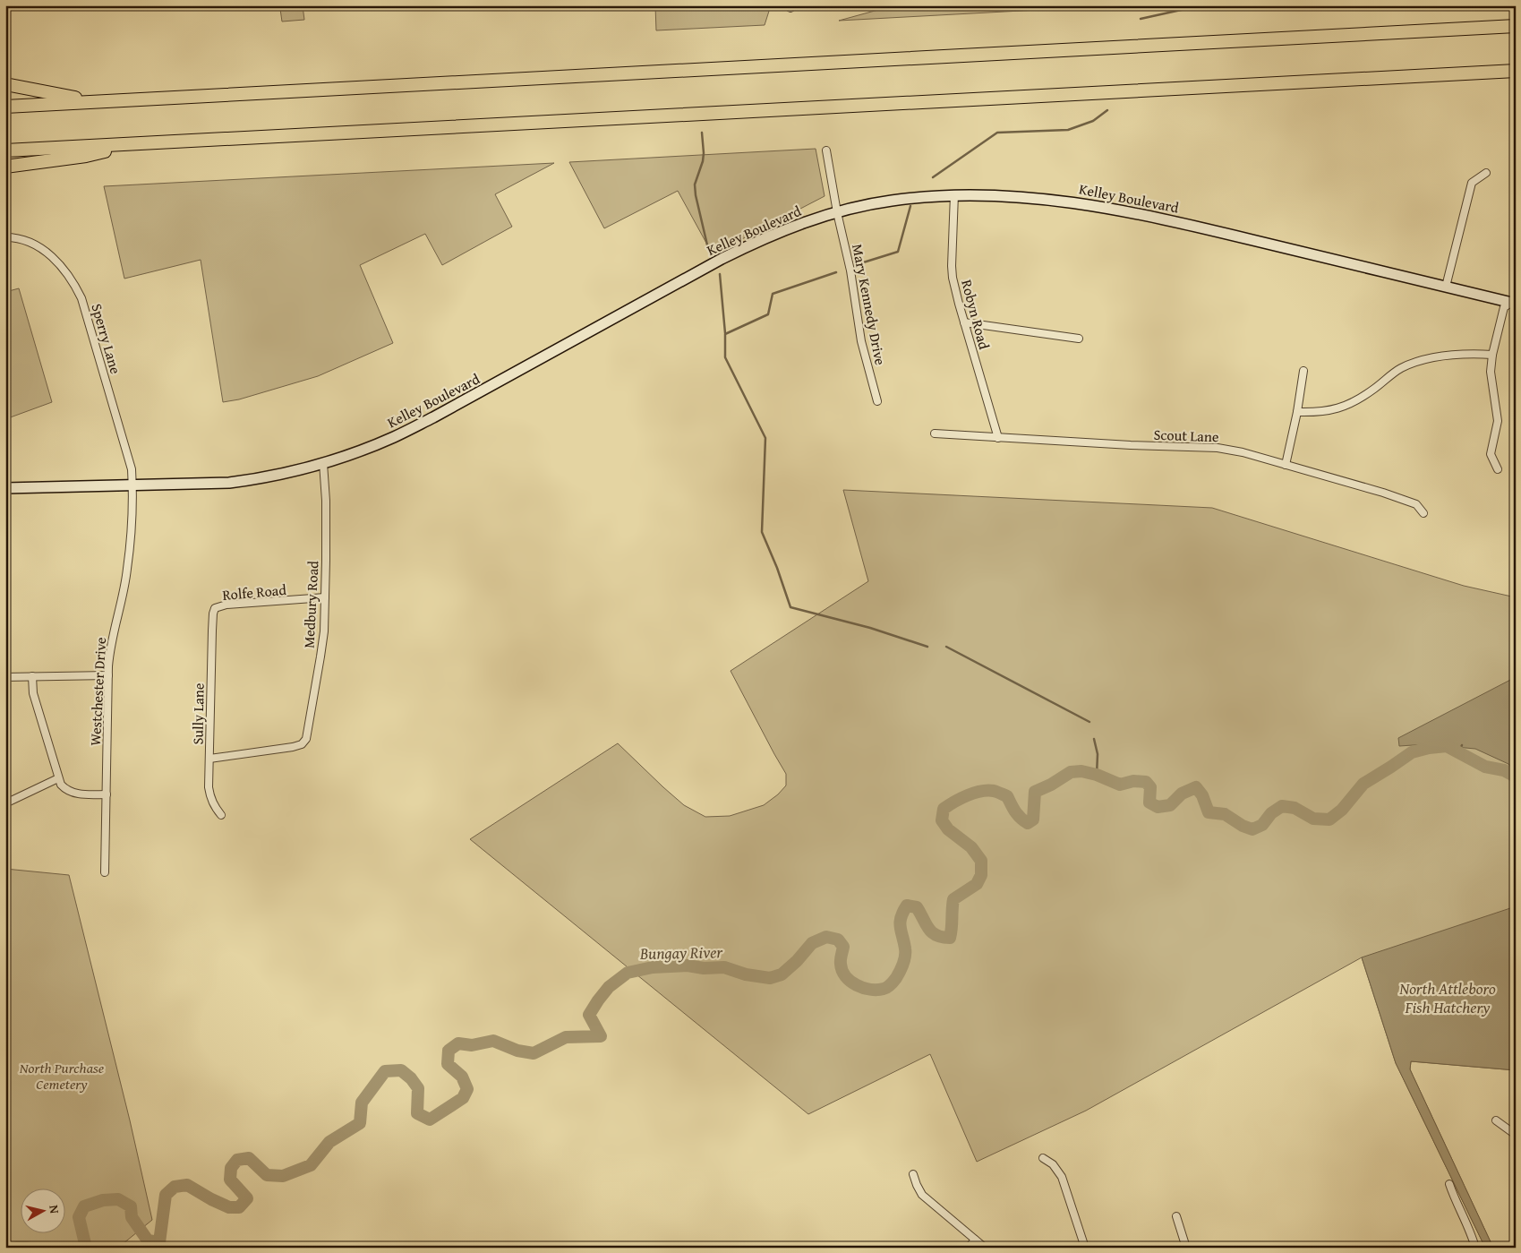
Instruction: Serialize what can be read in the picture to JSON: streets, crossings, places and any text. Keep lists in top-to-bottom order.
{
  "streets": {
    "main road": ["Kelley Boulevard"],
    "street": [
      "Mary Kennedy Drive",
      "Robyn Road",
      "Sperry Lane",
      "Scout Lane",
      "Rolfe Road",
      "Medbury Road",
      "Westchester Drive",
      "Sully Lane"
    ]
  },
  "crossings": [
    ["Kelley Boulevard", "Mary Kennedy Drive"],
    ["Kelley Boulevard", "Robyn Road"],
    ["Kelley Boulevard", "Sperry Lane"],
    ["Kelley Boulevard", "Medbury Road"],
    ["Kelley Boulevard", "Westchester Drive"],
    ["Robyn Road", "Scout Lane"],
    ["Sperry Lane", "Westchester Drive"],
    ["Rolfe Road", "Medbury Road"],
    ["Rolfe Road", "Sully Lane"],
    ["Medbury Road", "Sully Lane"]
  ],
  "water": ["Bungay River", "North Attleboro Fish Hatchery"],
  "parks": ["North Purchase Cemetery"],
  "north": "right"
}
